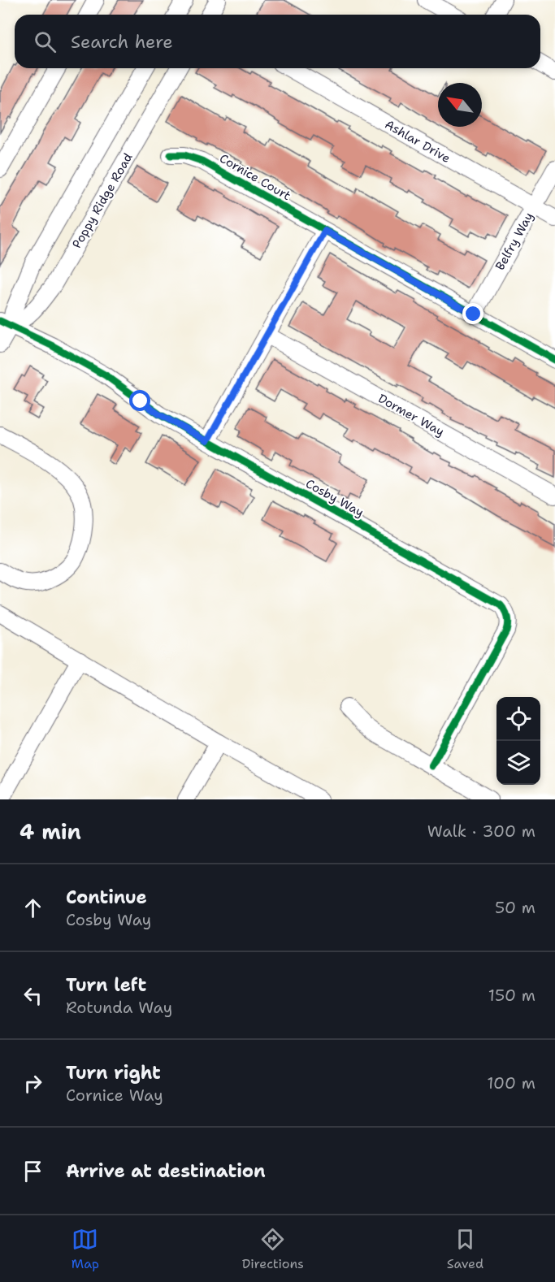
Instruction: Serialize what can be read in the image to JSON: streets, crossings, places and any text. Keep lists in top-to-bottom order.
{
  "streets": {
    "street": [
      "Ashlar Drive",
      "Cornice Court",
      "Poppy Ridge Road",
      "Belfry Way",
      "Dormer Way",
      "Cosby Way"
    ]
  },
  "crossings": [
    ["Ashlar Drive", "Belfry Way"],
    ["Cornice Court", "Belfry Way"],
    ["Poppy Ridge Road", "Cosby Way"]
  ],
  "north": "top left",
  "page": {
    "search": "Search here",
    "heading": ["4 min", "Walk · 300 m"],
    "list": [
      ["Continue", "Cosby Way", "50 m"],
      ["Turn left", "Rotunda Way", "150 m"],
      ["Turn right", "Cornice Way", "100 m"],
      "Arrive at destination"
    ],
    "nav": ["Map", "Directions", "Saved"]
  }
}
